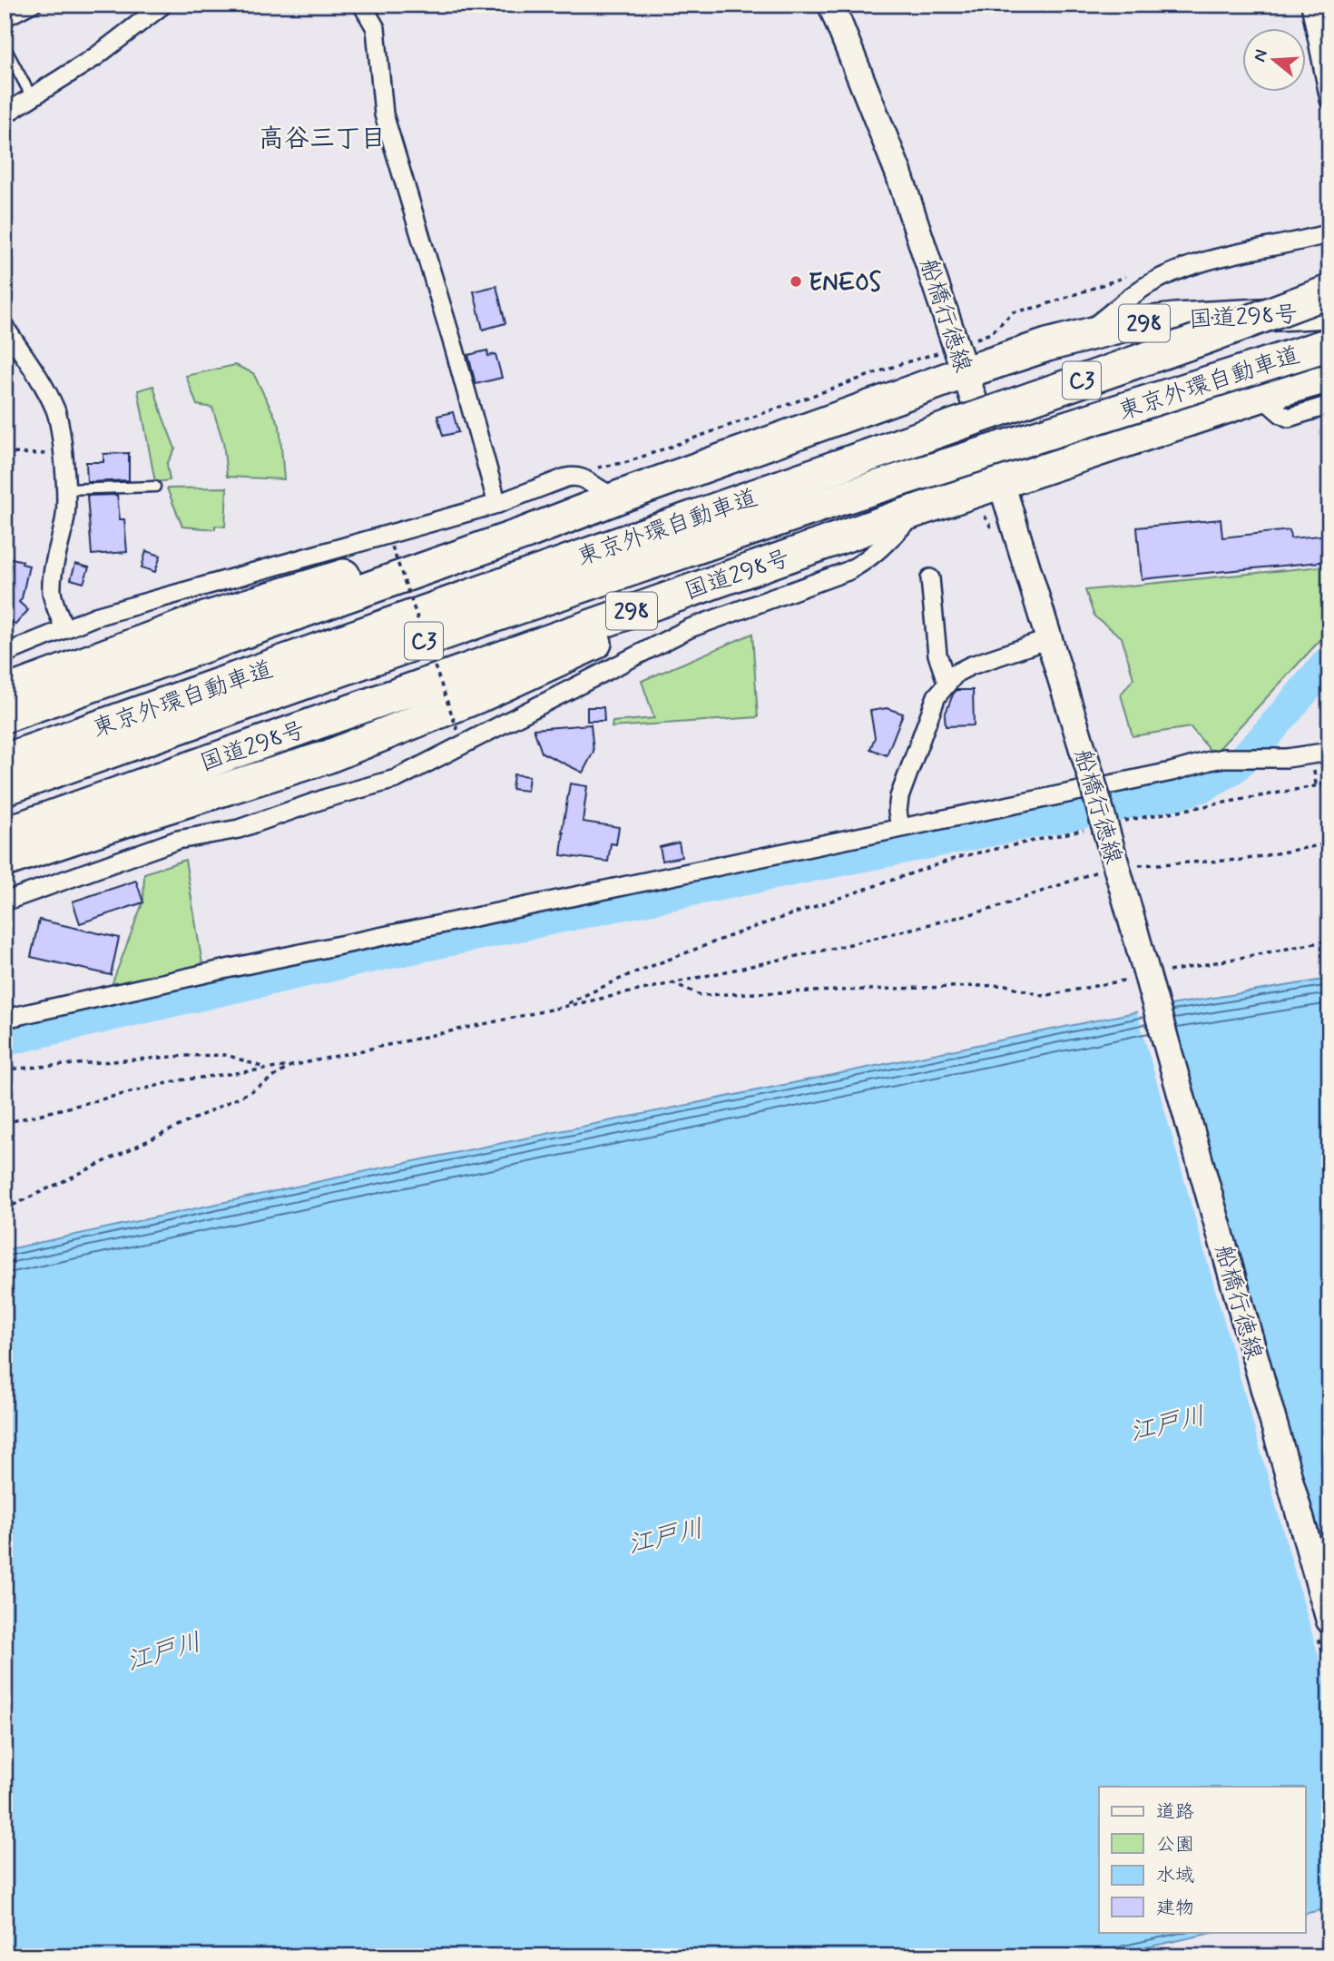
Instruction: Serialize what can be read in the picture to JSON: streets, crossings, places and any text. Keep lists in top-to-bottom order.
{
  "streets": {
    "highway": [
      "国道298号",
      "298",
      "C3",
      "東京外環自動車道"
    ],
    "main road": ["船橋行徳線"]
  },
  "crossings": [
    ["船橋行徳線", "国道298号"]
  ],
  "districts": ["高谷三丁目"],
  "water": ["江戸川"],
  "places": ["ENEOS"],
  "legend": [
    "道路",
    "公園",
    "水域",
    "建物"
  ],
  "north": "left"
}
